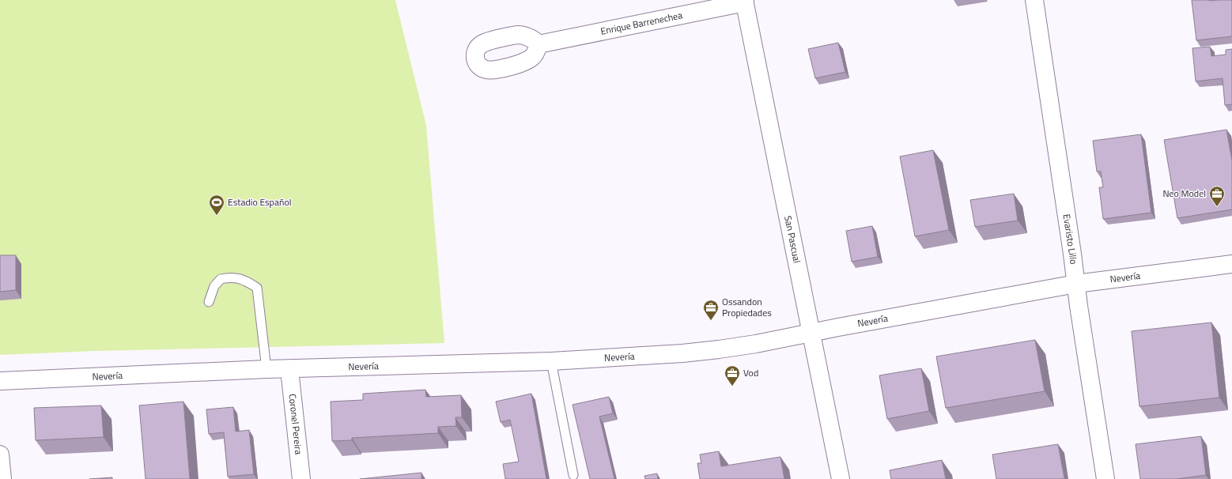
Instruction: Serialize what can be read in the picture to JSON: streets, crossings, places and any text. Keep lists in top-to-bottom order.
{
  "streets": {
    "street": [
      "Enrique Barrenechea",
      "San Pascual",
      "Evaristo Lillo",
      "Nevería",
      "Coronel Pereira"
    ]
  },
  "crossings": [
    ["Enrique Barrenechea", "San Pascual"],
    ["San Pascual", "Nevería"],
    ["Evaristo Lillo", "Nevería"],
    ["Nevería", "Coronel Pereira"]
  ],
  "places": {
    "office": ["Neo Model", "Ossandon Propiedades", "Vod"],
    "sports": ["Estadio Español"]
  }
}
